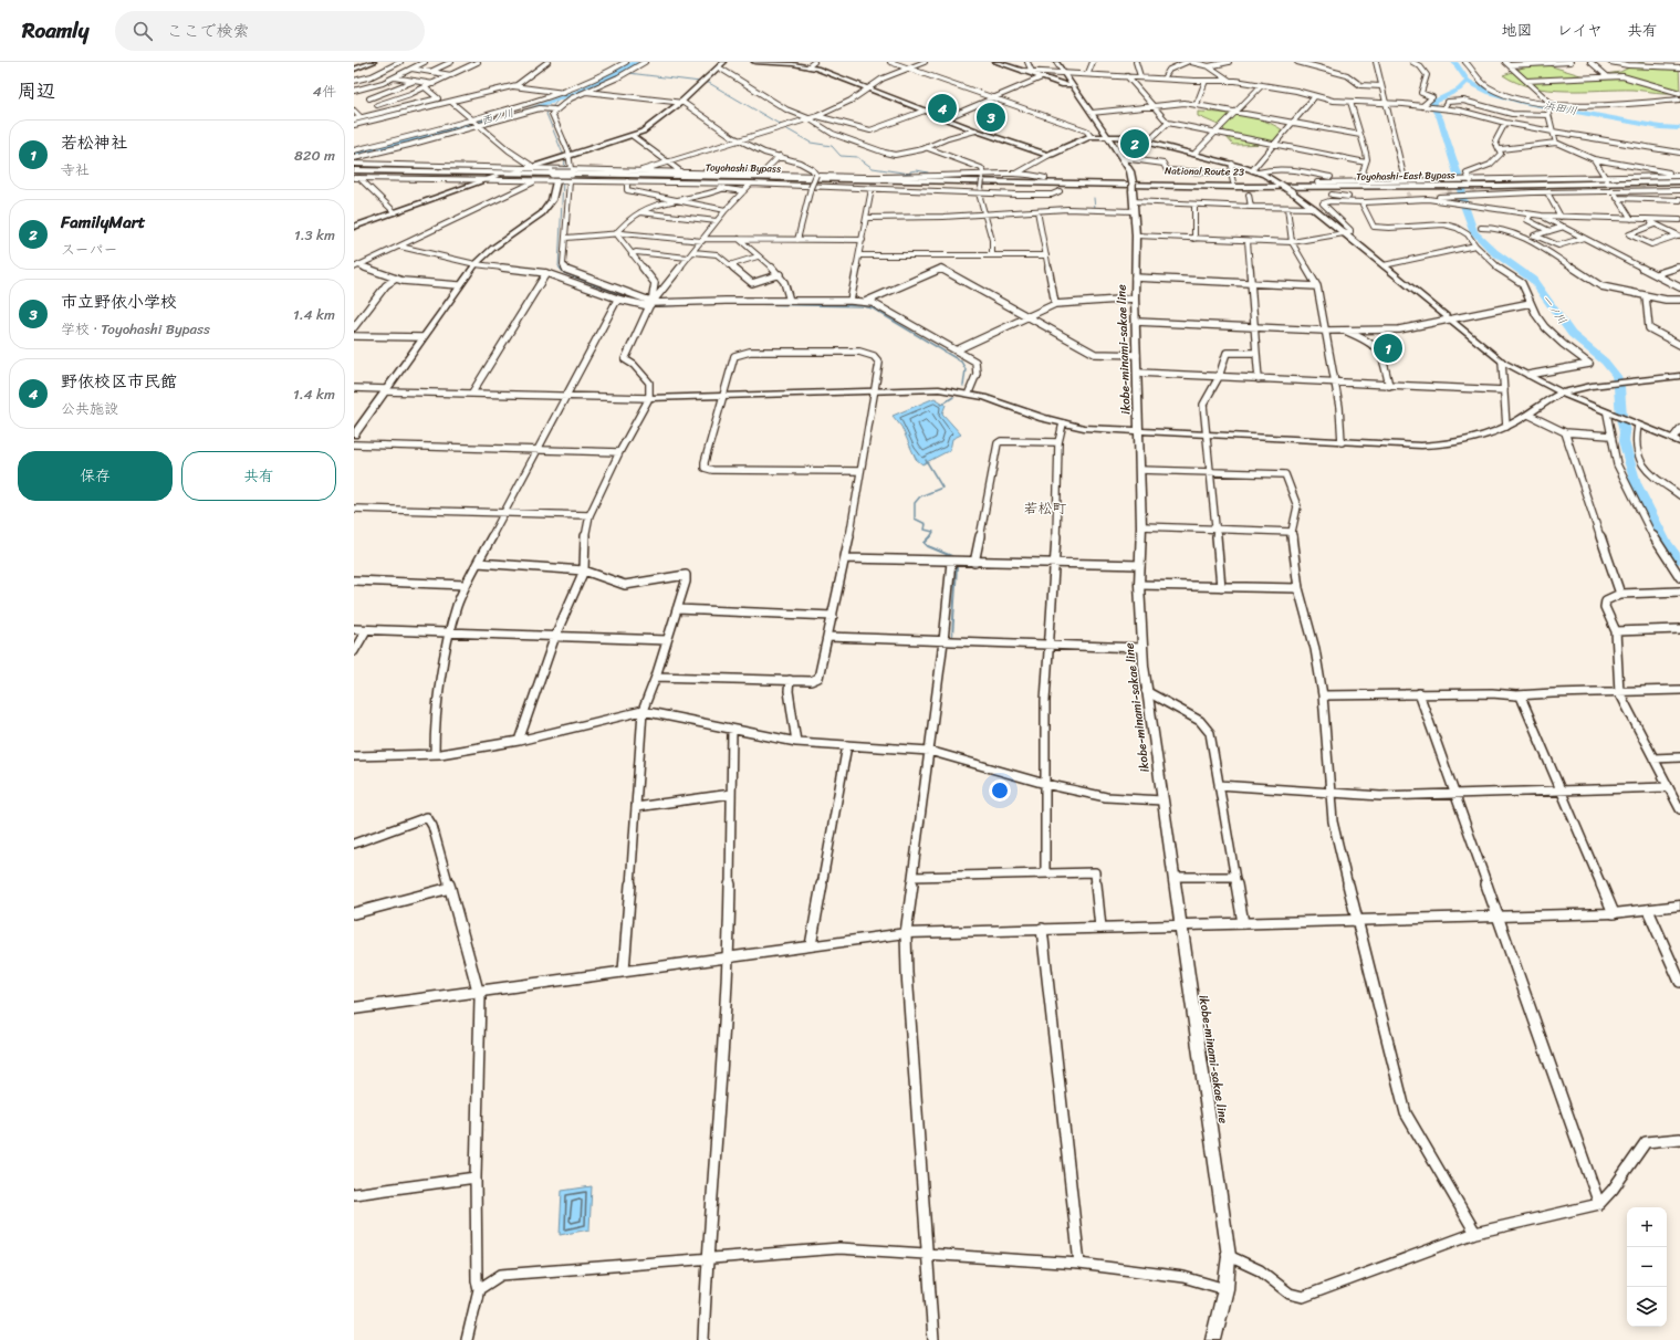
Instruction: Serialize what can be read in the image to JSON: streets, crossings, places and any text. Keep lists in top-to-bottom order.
{
  "streets": {
    "highway": ["Toyohashi Bypass", "National Route 23", "Toyohashi-East Bypass"],
    "street": ["ikobe-minami-sakae line"]
  },
  "crossings": [
    ["Toyohashi Bypass", "National Route 23"],
    ["Toyohashi Bypass", "Toyohashi-East Bypass"],
    ["Toyohashi Bypass", "ikobe-minami-sakae line"],
    ["National Route 23", "Toyohashi-East Bypass"],
    ["National Route 23", "ikobe-minami-sakae line"],
    ["Toyohashi-East Bypass", "ikobe-minami-sakae line"]
  ],
  "districts": ["若松町"],
  "water": ["浜田川", "西ノ川", "一ノ川"],
  "page": {
    "header": "Roamly",
    "search": "ここで検索",
    "nav": ["地図", "レイヤ", "共有"],
    "heading": ["周辺", "4件"],
    "pins": [
      "4",
      "3",
      "2",
      "1"
    ],
    "list": [
      {
        "mark": "1",
        "name": "若松神社",
        "note": "寺社",
        "value": "820 m"
      },
      {
        "mark": "2",
        "name": "FamilyMart",
        "note": "スーパー",
        "value": "1.3 km"
      },
      {
        "mark": "3",
        "name": "市立野依小学校",
        "note": "学校 · Toyohashi Bypass",
        "value": "1.4 km"
      },
      {
        "mark": "4",
        "name": "野依校区市民館",
        "note": "公共施設",
        "value": "1.4 km"
      }
    ],
    "buttons": ["保存", "共有"],
    "map_buttons": ["+", "−"]
  }
}
